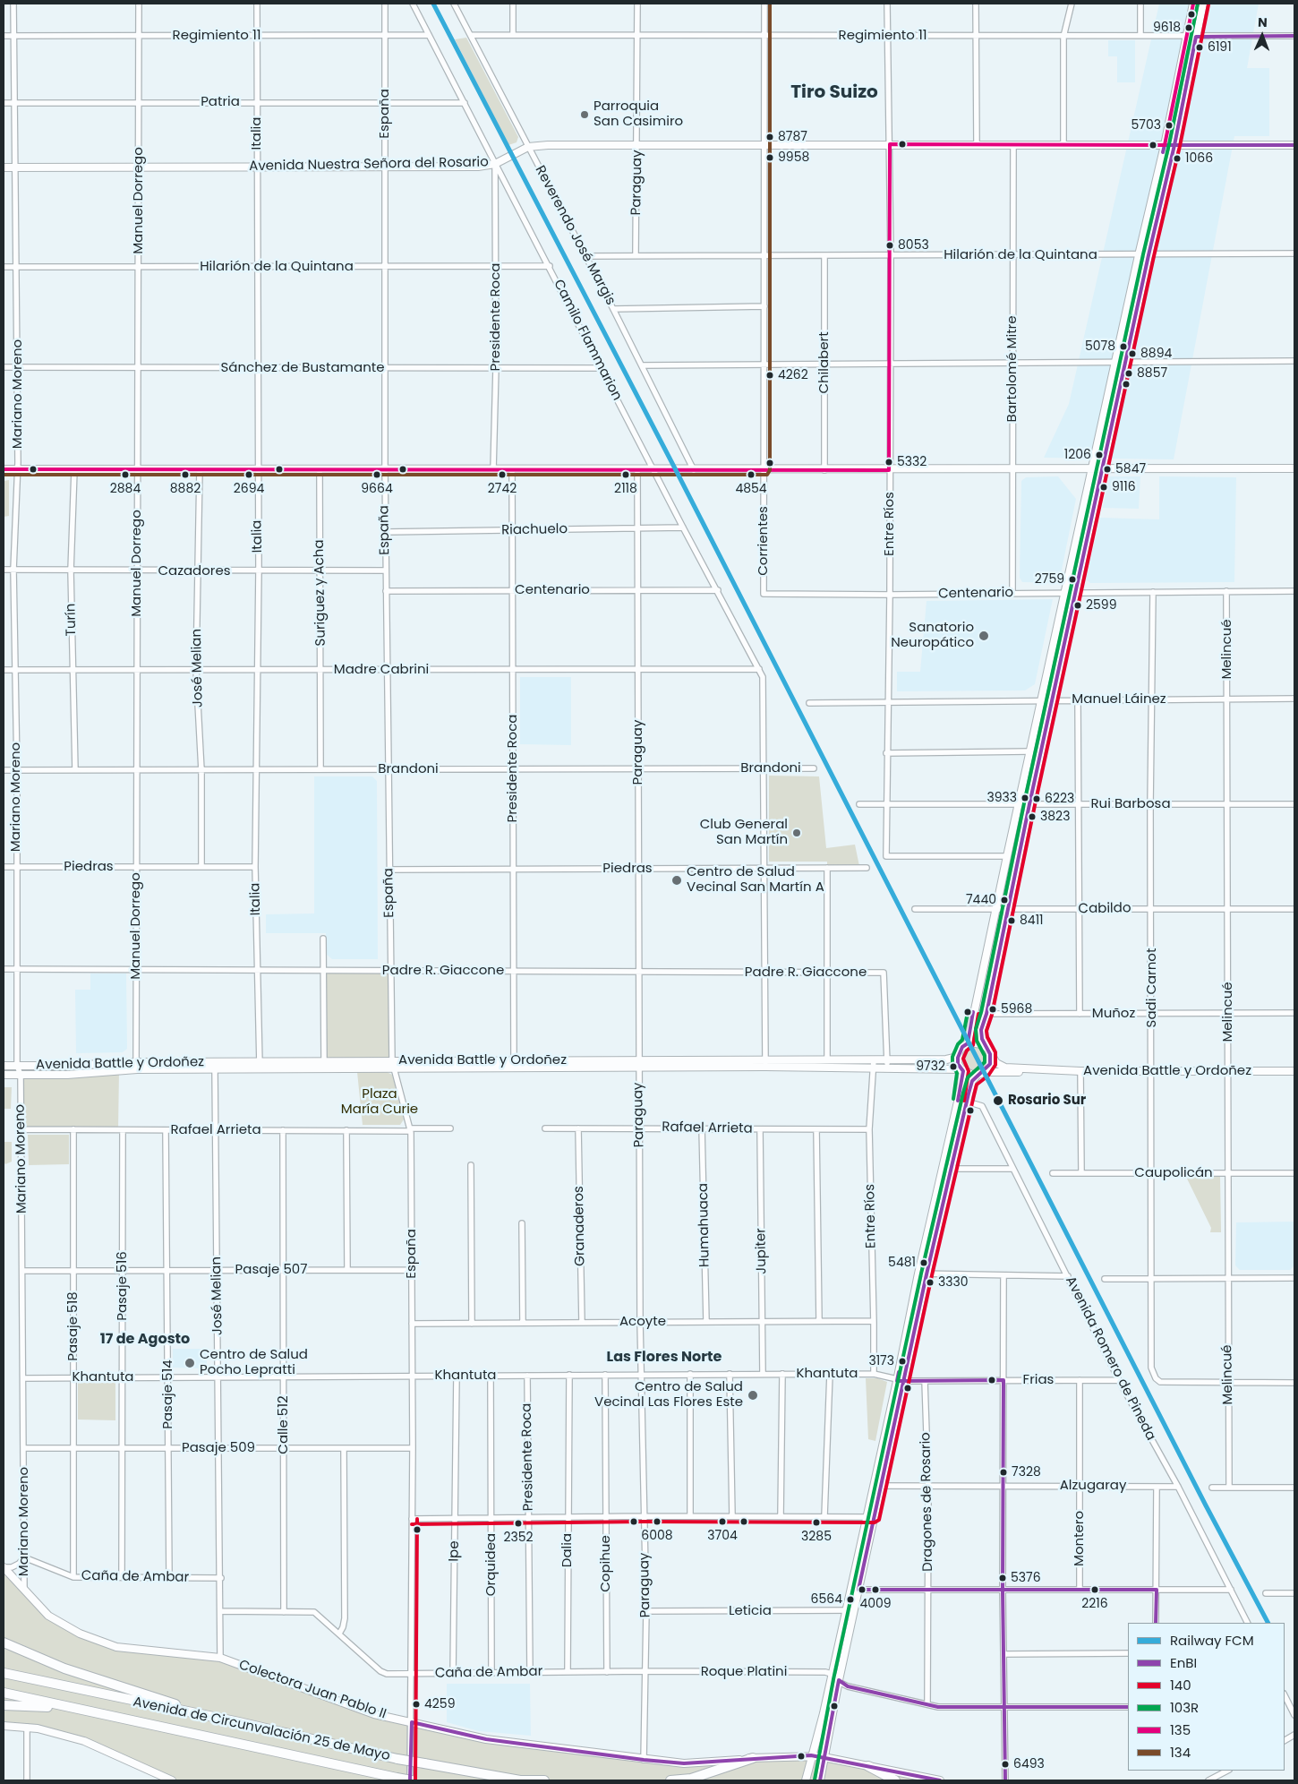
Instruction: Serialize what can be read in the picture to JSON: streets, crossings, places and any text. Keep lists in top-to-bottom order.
{
  "streets": {
    "highway": ["Avenida de Circunvalación 25 de Mayo"],
    "main road": ["Avenida Nuestra Señora del Rosario", "Avenida Battle y Ordoñez", "Colectora Juan Pablo II"],
    "street": [
      "Regimiento 11",
      "Patria",
      "España",
      "Italia",
      "Paraguay",
      "Manuel Dorrego",
      "Reverendo José Margis",
      "Hilarión de la Quintana",
      "Presidente Roca",
      "Camilo Flammarion",
      "Chilabert",
      "Sánchez de Bustamante",
      "Bartolomé Mitre",
      "Mariano Moreno",
      "Entre Ríos",
      "Riachuelo",
      "Corrientes",
      "Cazadores",
      "Centenario",
      "Suriguez y Acha",
      "Turín",
      "Melincué",
      "José Melian",
      "Madre Cabrini",
      "Manuel Láinez",
      "Brandoni",
      "Rui Barbosa",
      "Piedras",
      "Cabildo",
      "Padre R. Giaccone",
      "Sadi Carnot",
      "Muñoz",
      "Rafael Arrieta",
      "Caupolicán",
      "Humahuaca",
      "Granaderos",
      "Jupiter",
      "Pasaje 507",
      "Pasaje 516",
      "Acoyte",
      "Pasaje 518",
      "Avenida Romero de Pineda",
      "Khantuta",
      "Frias",
      "Pasaje 514",
      "Calle 512",
      "Pasaje 509",
      "Alzugaray",
      "Dragones de Rosario",
      "Montero",
      "Dalia",
      "Ipe",
      "Copihue",
      "Orquidea",
      "Caña de Ambar",
      "Leticia",
      "Roque Platini"
    ]
  },
  "crossings": [
    ["Regimiento 11", "España"],
    ["Regimiento 11", "Italia"],
    ["Regimiento 11", "Paraguay"],
    ["Regimiento 11", "Manuel Dorrego"],
    ["Regimiento 11", "Reverendo José Margis"],
    ["Regimiento 11", "Camilo Flammarion"],
    ["Regimiento 11", "Mariano Moreno"],
    ["Regimiento 11", "Entre Ríos"],
    ["Regimiento 11", "Corrientes"],
    ["Patria", "España"],
    ["Patria", "Italia"],
    ["Patria", "Manuel Dorrego"],
    ["Patria", "Camilo Flammarion"],
    ["Patria", "Mariano Moreno"],
    ["España", "Avenida Nuestra Señora del Rosario"],
    ["España", "Hilarión de la Quintana"],
    ["España", "Sánchez de Bustamante"],
    ["España", "Riachuelo"],
    ["España", "Cazadores"],
    ["España", "Centenario"],
    ["España", "Madre Cabrini"],
    ["España", "Brandoni"],
    ["España", "Piedras"],
    ["España", "Padre R. Giaccone"],
    ["España", "Avenida Battle y Ordoñez"],
    ["España", "Rafael Arrieta"],
    ["España", "Pasaje 507"],
    ["España", "Acoyte"],
    ["España", "Khantuta"],
    ["España", "Pasaje 509"],
    ["España", "Caña de Ambar"],
    ["España", "Colectora Juan Pablo II"],
    ["España", "Avenida de Circunvalación 25 de Mayo"],
    ["Italia", "Avenida Nuestra Señora del Rosario"],
    ["Italia", "Hilarión de la Quintana"],
    ["Italia", "Sánchez de Bustamante"],
    ["Italia", "Cazadores"],
    ["Italia", "Madre Cabrini"],
    ["Italia", "Brandoni"],
    ["Italia", "Piedras"],
    ["Italia", "Padre R. Giaccone"],
    ["Italia", "Avenida Battle y Ordoñez"],
    ["Avenida Nuestra Señora del Rosario", "Paraguay"],
    ["Avenida Nuestra Señora del Rosario", "Manuel Dorrego"],
    ["Avenida Nuestra Señora del Rosario", "Reverendo José Margis"],
    ["Avenida Nuestra Señora del Rosario", "Presidente Roca"],
    ["Avenida Nuestra Señora del Rosario", "Camilo Flammarion"],
    ["Avenida Nuestra Señora del Rosario", "Bartolomé Mitre"],
    ["Avenida Nuestra Señora del Rosario", "Mariano Moreno"],
    ["Avenida Nuestra Señora del Rosario", "Entre Ríos"],
    ["Avenida Nuestra Señora del Rosario", "Corrientes"],
    ["Paraguay", "Hilarión de la Quintana"],
    ["Paraguay", "Riachuelo"],
    ["Paraguay", "Centenario"],
    ["Paraguay", "Madre Cabrini"],
    ["Paraguay", "Brandoni"],
    ["Paraguay", "Piedras"],
    ["Paraguay", "Padre R. Giaccone"],
    ["Paraguay", "Avenida Battle y Ordoñez"],
    ["Paraguay", "Rafael Arrieta"],
    ["Paraguay", "Acoyte"],
    ["Paraguay", "Khantuta"],
    ["Paraguay", "Caña de Ambar"],
    ["Paraguay", "Leticia"],
    ["Paraguay", "Roque Platini"],
    ["Paraguay", "Colectora Juan Pablo II"],
    ["Manuel Dorrego", "Hilarión de la Quintana"],
    ["Manuel Dorrego", "Sánchez de Bustamante"],
    ["Manuel Dorrego", "Cazadores"],
    ["Manuel Dorrego", "Madre Cabrini"],
    ["Manuel Dorrego", "Brandoni"],
    ["Manuel Dorrego", "Piedras"],
    ["Manuel Dorrego", "Padre R. Giaccone"],
    ["Manuel Dorrego", "Avenida Battle y Ordoñez"],
    ["Reverendo José Margis", "Hilarión de la Quintana"],
    ["Hilarión de la Quintana", "Presidente Roca"],
    ["Hilarión de la Quintana", "Camilo Flammarion"],
    ["Hilarión de la Quintana", "Chilabert"],
    ["Hilarión de la Quintana", "Bartolomé Mitre"],
    ["Hilarión de la Quintana", "Mariano Moreno"],
    ["Hilarión de la Quintana", "Entre Ríos"],
    ["Hilarión de la Quintana", "Corrientes"],
    ["Presidente Roca", "Camilo Flammarion"],
    ["Presidente Roca", "Sánchez de Bustamante"],
    ["Presidente Roca", "Riachuelo"],
    ["Presidente Roca", "Centenario"],
    ["Presidente Roca", "Madre Cabrini"],
    ["Presidente Roca", "Brandoni"],
    ["Presidente Roca", "Piedras"],
    ["Presidente Roca", "Padre R. Giaccone"],
    ["Presidente Roca", "Avenida Battle y Ordoñez"],
    ["Presidente Roca", "Khantuta"],
    ["Presidente Roca", "Caña de Ambar"],
    ["Camilo Flammarion", "Sánchez de Bustamante"],
    ["Camilo Flammarion", "Riachuelo"],
    ["Camilo Flammarion", "Centenario"],
    ["Camilo Flammarion", "Madre Cabrini"],
    ["Camilo Flammarion", "Brandoni"],
    ["Sánchez de Bustamante", "Mariano Moreno"],
    ["Bartolomé Mitre", "Centenario"],
    ["Mariano Moreno", "Cazadores"],
    ["Mariano Moreno", "Madre Cabrini"],
    ["Mariano Moreno", "Brandoni"],
    ["Mariano Moreno", "Piedras"],
    ["Mariano Moreno", "Padre R. Giaccone"],
    ["Mariano Moreno", "Avenida Battle y Ordoñez"],
    ["Mariano Moreno", "Rafael Arrieta"],
    ["Mariano Moreno", "Pasaje 507"],
    ["Mariano Moreno", "Khantuta"],
    ["Mariano Moreno", "Pasaje 509"],
    ["Mariano Moreno", "Caña de Ambar"],
    ["Mariano Moreno", "Colectora Juan Pablo II"],
    ["Entre Ríos", "Centenario"],
    ["Entre Ríos", "Manuel Láinez"],
    ["Entre Ríos", "Rui Barbosa"],
    ["Entre Ríos", "Avenida Battle y Ordoñez"],
    ["Entre Ríos", "Rafael Arrieta"],
    ["Entre Ríos", "Acoyte"],
    ["Entre Ríos", "Khantuta"],
    ["Corrientes", "Centenario"],
    ["Cazadores", "Suriguez y Acha"],
    ["Cazadores", "Turín"],
    ["Cazadores", "José Melian"],
    ["Centenario", "Melincué"],
    ["Centenario", "Sadi Carnot"],
    ["Suriguez y Acha", "Madre Cabrini"],
    ["Suriguez y Acha", "Brandoni"],
    ["Turín", "Madre Cabrini"],
    ["Turín", "Brandoni"],
    ["Melincué", "Manuel Láinez"],
    ["Melincué", "Rui Barbosa"],
    ["Melincué", "Cabildo"],
    ["Melincué", "Sadi Carnot"],
    ["Melincué", "Muñoz"],
    ["Melincué", "Avenida Battle y Ordoñez"],
    ["Melincué", "Caupolicán"],
    ["José Melian", "Madre Cabrini"],
    ["José Melian", "Brandoni"],
    ["José Melian", "Piedras"],
    ["José Melian", "Avenida Battle y Ordoñez"],
    ["José Melian", "Rafael Arrieta"],
    ["José Melian", "Pasaje 507"],
    ["José Melian", "Khantuta"],
    ["José Melian", "Pasaje 509"],
    ["José Melian", "Caña de Ambar"],
    ["José Melian", "Colectora Juan Pablo II"],
    ["Manuel Láinez", "Sadi Carnot"],
    ["Rui Barbosa", "Sadi Carnot"],
    ["Cabildo", "Sadi Carnot"],
    ["Padre R. Giaccone", "Avenida Battle y Ordoñez"],
    ["Sadi Carnot", "Muñoz"],
    ["Sadi Carnot", "Avenida Battle y Ordoñez"],
    ["Sadi Carnot", "Caupolicán"],
    ["Rafael Arrieta", "Humahuaca"],
    ["Rafael Arrieta", "Granaderos"],
    ["Rafael Arrieta", "Jupiter"],
    ["Rafael Arrieta", "Pasaje 516"],
    ["Rafael Arrieta", "Pasaje 518"],
    ["Rafael Arrieta", "Pasaje 514"],
    ["Rafael Arrieta", "Calle 512"],
    ["Humahuaca", "Acoyte"],
    ["Granaderos", "Acoyte"],
    ["Jupiter", "Acoyte"],
    ["Jupiter", "Khantuta"],
    ["Pasaje 507", "Pasaje 516"],
    ["Pasaje 507", "Pasaje 518"],
    ["Pasaje 507", "Pasaje 514"],
    ["Pasaje 507", "Calle 512"],
    ["Pasaje 516", "Khantuta"],
    ["Pasaje 516", "Pasaje 509"],
    ["Pasaje 516", "Caña de Ambar"],
    ["Pasaje 518", "Khantuta"],
    ["Pasaje 518", "Pasaje 509"],
    ["Pasaje 518", "Caña de Ambar"],
    ["Avenida Romero de Pineda", "Frias"],
    ["Avenida Romero de Pineda", "Alzugaray"],
    ["Khantuta", "Frias"],
    ["Khantuta", "Pasaje 514"],
    ["Khantuta", "Calle 512"],
    ["Khantuta", "Dalia"],
    ["Khantuta", "Ipe"],
    ["Khantuta", "Copihue"],
    ["Khantuta", "Orquidea"],
    ["Frias", "Dragones de Rosario"],
    ["Frias", "Montero"],
    ["Pasaje 514", "Pasaje 509"],
    ["Pasaje 514", "Caña de Ambar"],
    ["Calle 512", "Pasaje 509"],
    ["Calle 512", "Caña de Ambar"],
    ["Alzugaray", "Dragones de Rosario"],
    ["Alzugaray", "Montero"],
    ["Dalia", "Caña de Ambar"],
    ["Ipe", "Caña de Ambar"],
    ["Copihue", "Caña de Ambar"],
    ["Orquidea", "Caña de Ambar"],
    ["Caña de Ambar", "Roque Platini"]
  ],
  "districts": ["Tiro Suizo", "17 de Agosto", "Las Flores Norte"],
  "parks": ["Plaza María Curie"],
  "places": [
    "9618",
    "6191",
    "Parroquia San Casimiro",
    "5703",
    "8787",
    "9958",
    "1066",
    "8053",
    "5078",
    "8894",
    "8857",
    "4262",
    "1206",
    "5332",
    "5847",
    "2884",
    "8882",
    "2694",
    "9664",
    "2742",
    "2118",
    "4854",
    "9116",
    "2759",
    "2599",
    "Sanatorio Neuropático",
    "3933",
    "6223",
    "3823",
    "Club General San Martín",
    "Centro de Salud Vecinal San Martín A",
    "7440",
    "8411",
    "5968",
    "9732",
    "Rosario Sur",
    "5481",
    "3330",
    "3173",
    "Centro de Salud Pocho Lepratti",
    "Centro de Salud Vecinal Las Flores Este",
    "7328",
    "6008",
    "3704",
    "3285",
    "2352",
    "5376",
    "4009",
    "2216",
    "6564",
    "4259",
    "6493"
  ],
  "lines": [
    "rail line FCM",
    "transit line 103R",
    "transit line 135",
    "transit line 134",
    "transit line 140",
    "transit line EnBI"
  ],
  "legend": [
    "Railway FCM",
    "EnBI",
    "140",
    "103R",
    "135",
    "134"
  ],
  "north": "top"
}
